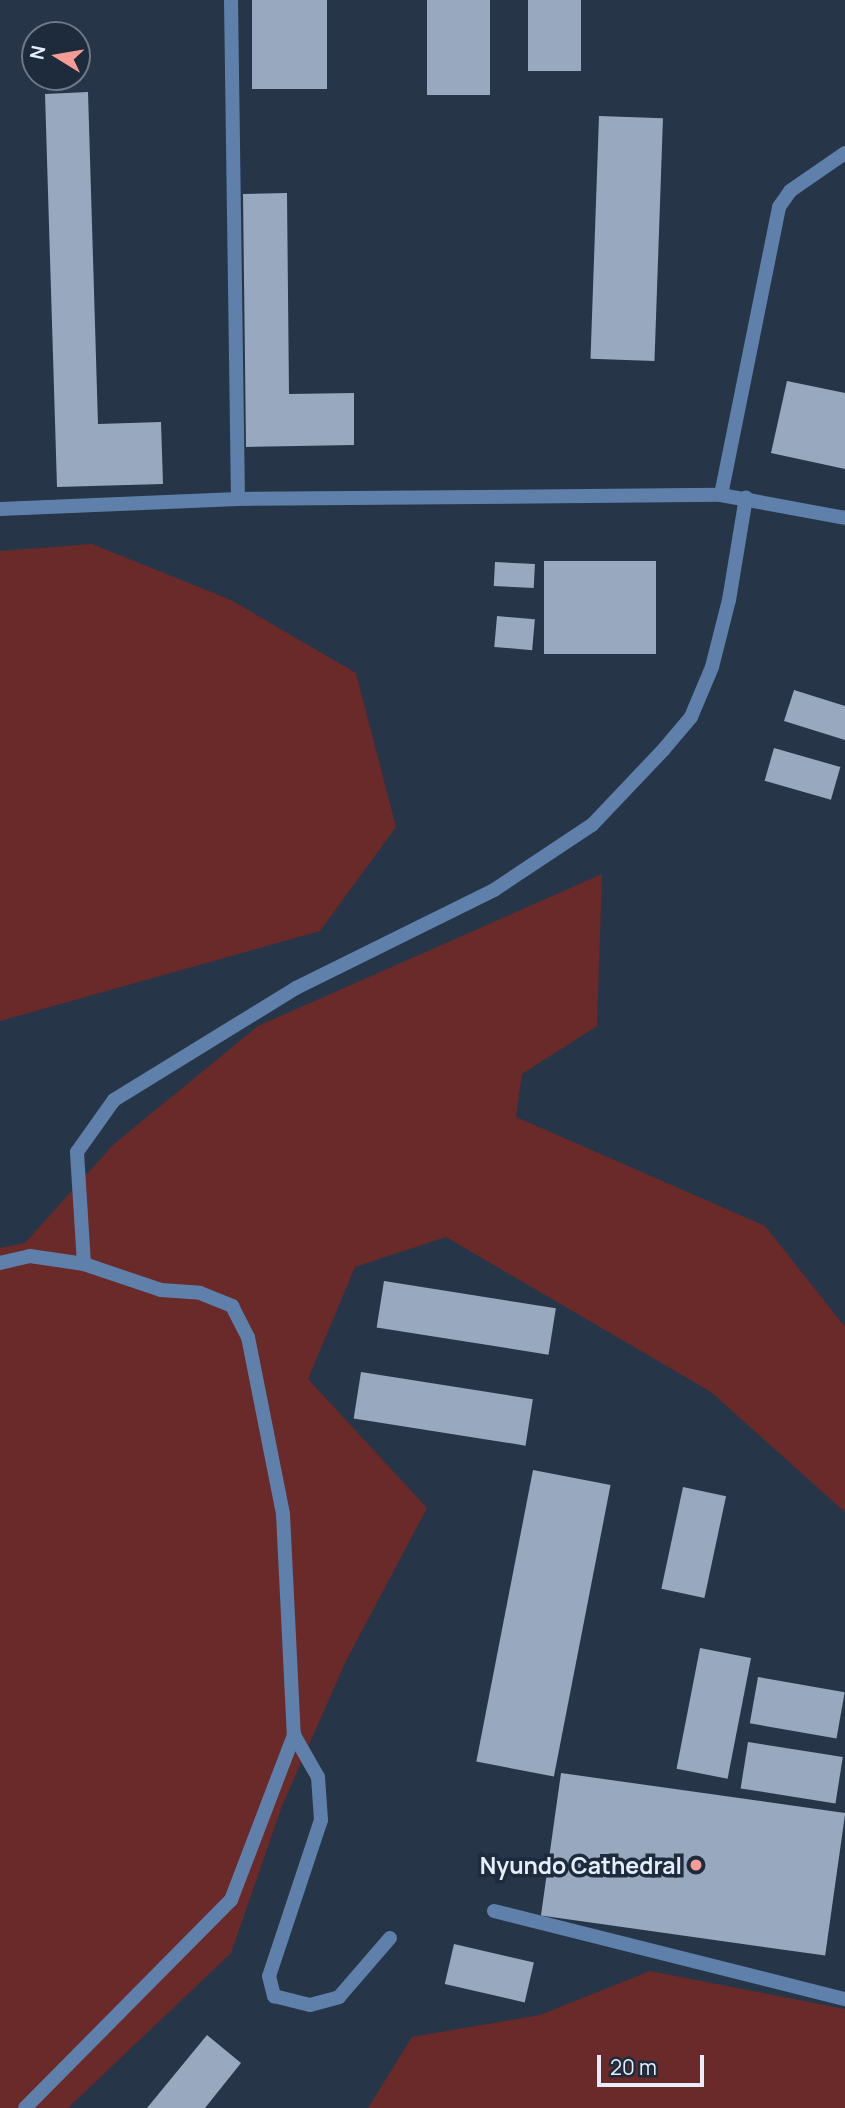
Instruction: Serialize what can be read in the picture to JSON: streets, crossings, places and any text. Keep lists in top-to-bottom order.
{
  "places": ["Nyundo Cathedral"],
  "scale_bar": "20 m",
  "north": "left"
}
